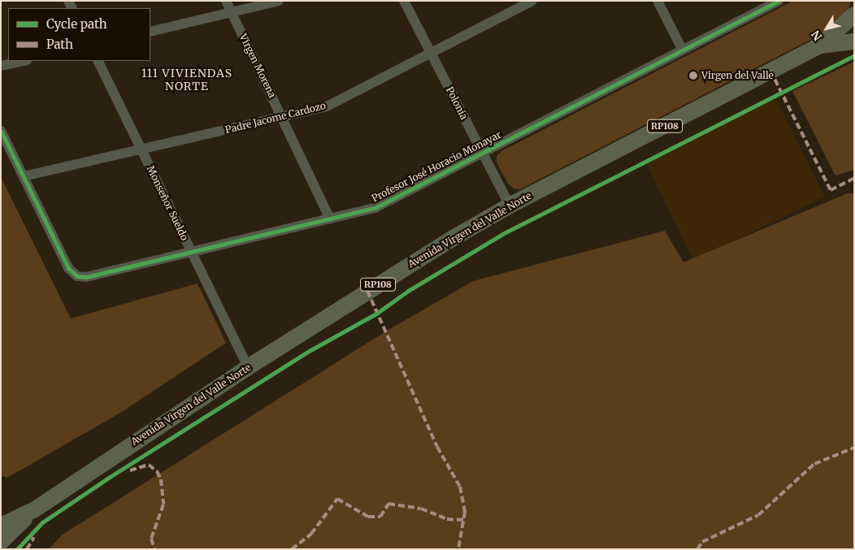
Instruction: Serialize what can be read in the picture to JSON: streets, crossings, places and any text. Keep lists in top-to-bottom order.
{
  "streets": {
    "main road": ["RP108", "Avenida Virgen del Valle Norte"],
    "street": [
      "Virgen Morena",
      "Polonia",
      "Padre Jacome Cardozo",
      "Profesor José Horacio Monayar",
      "Monseñor Sueldo"
    ]
  },
  "crossings": [
    ["Virgen Morena", "Padre Jacome Cardozo"],
    ["Virgen Morena", "Profesor José Horacio Monayar"],
    ["Polonia", "Padre Jacome Cardozo"],
    ["Polonia", "Profesor José Horacio Monayar"],
    ["Polonia", "Avenida Virgen del Valle Norte"],
    ["Padre Jacome Cardozo", "Profesor José Horacio Monayar"],
    ["Padre Jacome Cardozo", "Monseñor Sueldo"],
    ["Profesor José Horacio Monayar", "Monseñor Sueldo"],
    ["Monseñor Sueldo", "Avenida Virgen del Valle Norte"]
  ],
  "districts": ["111 VIVIENDAS NORTE"],
  "places": ["Virgen del Valle"],
  "legend": ["Cycle path", "Path"],
  "north": "bottom left"
}
